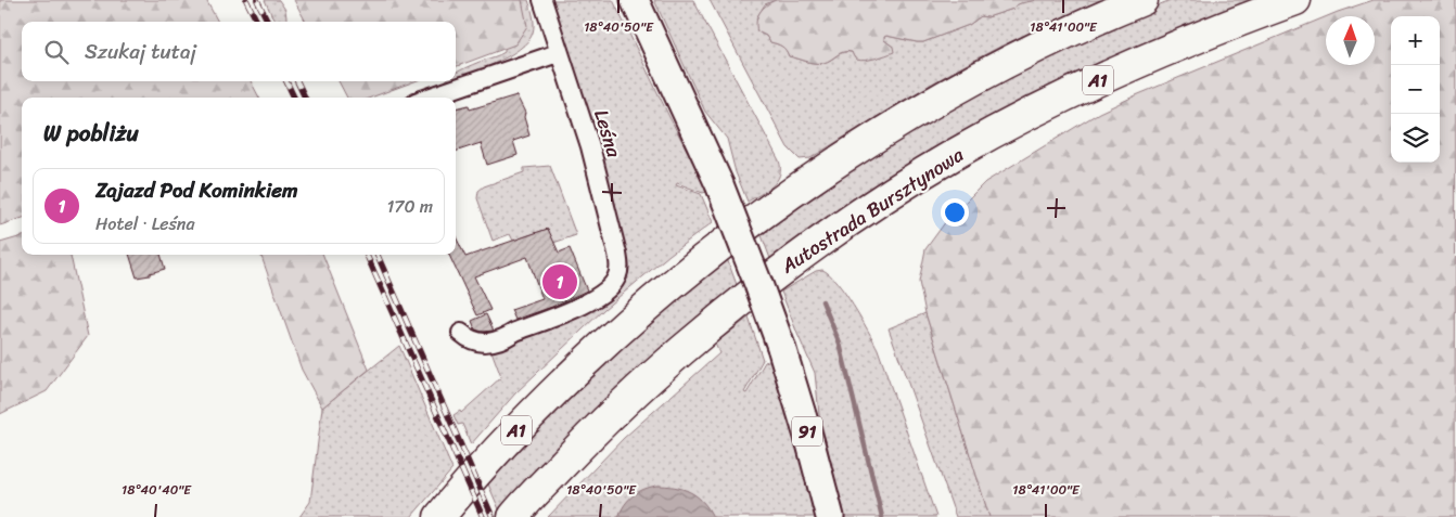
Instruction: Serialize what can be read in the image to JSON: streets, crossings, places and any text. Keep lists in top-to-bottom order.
{
  "streets": {
    "highway": ["A1", "Autostrada Bursztynowa"],
    "main road": ["91"],
    "street": ["Leśna"]
  },
  "north": "top",
  "page": {
    "map_buttons": ["+", "−"],
    "search": "Szukaj tutaj",
    "heading": "W pobliżu",
    "list": [
      {
        "mark": "1",
        "name": "Zajazd Pod Kominkiem",
        "note": "Hotel · Leśna",
        "value": "170 m"
      }
    ],
    "pins": "1"
  },
  "coordinates": ["18°40'50\"E", "18°41'00\"E", "18°40'40\"E"]
}
